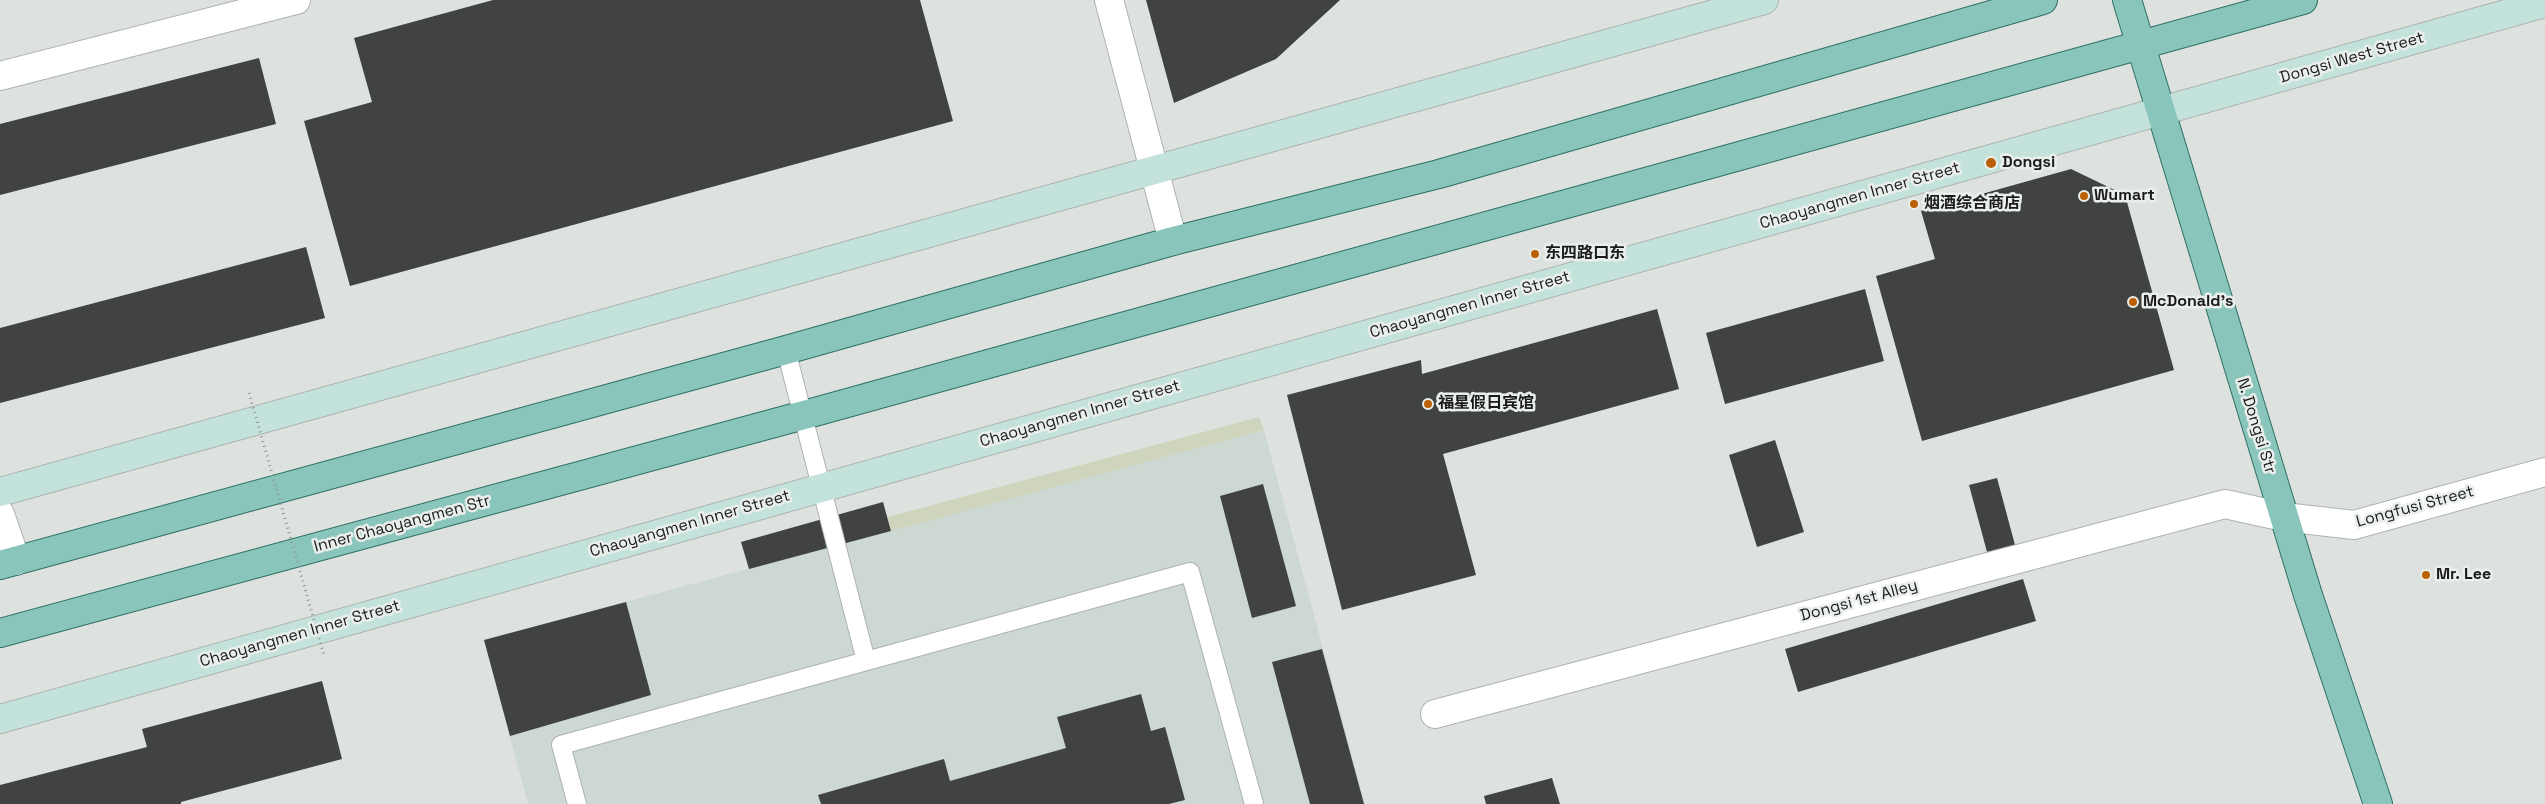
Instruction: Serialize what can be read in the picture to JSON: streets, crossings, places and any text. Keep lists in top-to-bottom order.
{
  "streets": {
    "main road": ["N. Dongsi Str", "Inner Chaoyangmen Str"],
    "street": [
      "Dongsi West Street",
      "Chaoyangmen Inner Street",
      "Longfusi Street",
      "Dongsi 1st Alley"
    ]
  },
  "crossings": [
    ["Dongsi West Street", "Chaoyangmen Inner Street"],
    ["Dongsi West Street", "N. Dongsi Str"],
    ["Chaoyangmen Inner Street", "N. Dongsi Str"],
    ["N. Dongsi Str", "Longfusi Street"],
    ["N. Dongsi Str", "Dongsi 1st Alley"],
    ["Longfusi Street", "Dongsi 1st Alley"]
  ],
  "places": [
    "Dongsi",
    "Wumart",
    "烟酒综合商店",
    "东四路口东",
    "McDonald's",
    "福星假日宾馆",
    "Mr. Lee"
  ]
}
